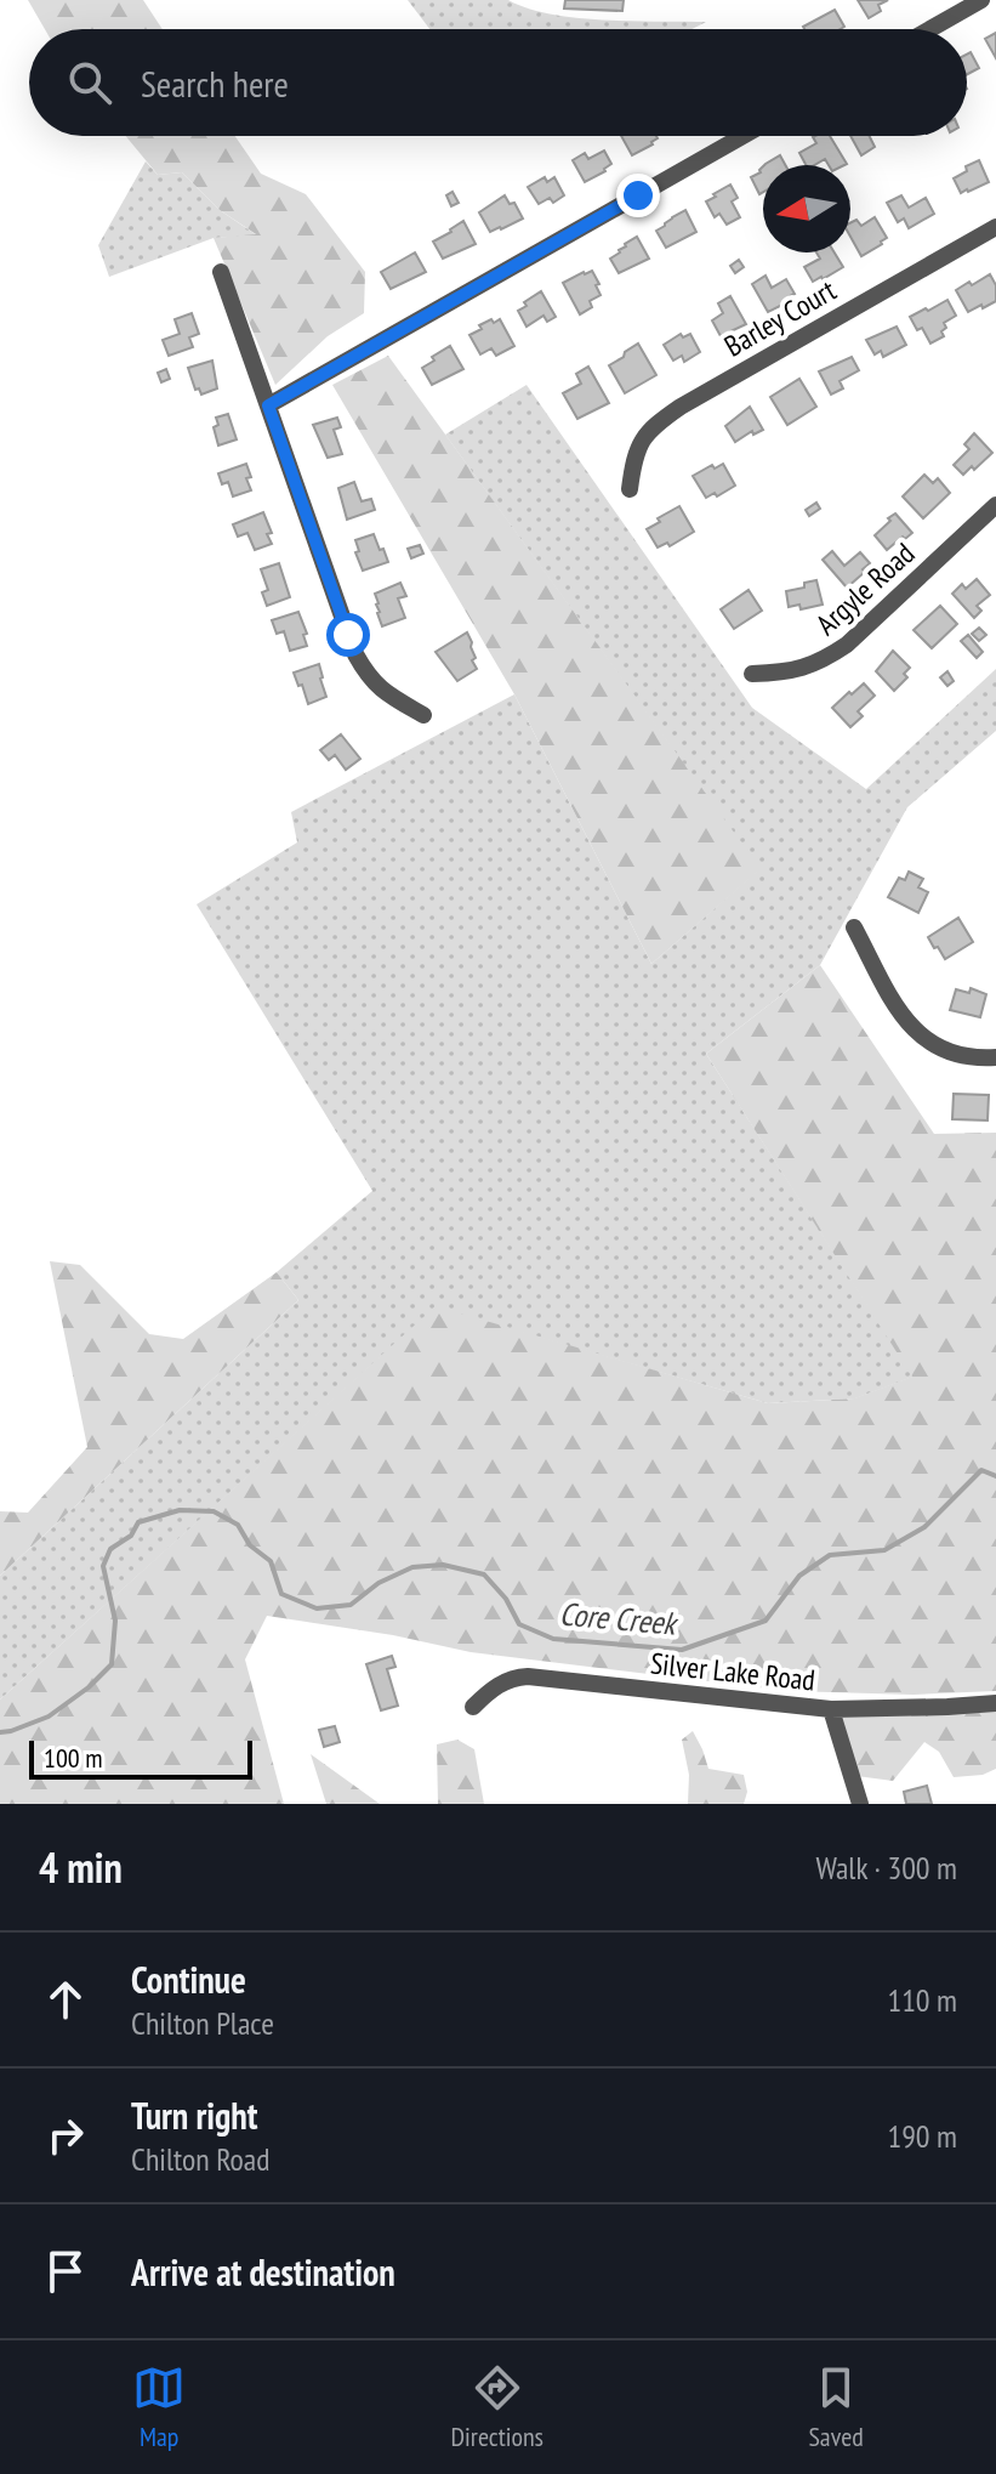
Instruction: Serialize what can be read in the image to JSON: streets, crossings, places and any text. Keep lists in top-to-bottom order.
{
  "streets": {
    "street": ["Barley Court", "Argyle Road", "Silver Lake Road"]
  },
  "water": ["Core Creek"],
  "scale_bar": "100 m",
  "north": "left",
  "page": {
    "search": "Search here",
    "scale": "100 m",
    "heading": ["4 min", "Walk · 300 m"],
    "list": [
      ["Continue", "Chilton Place", "110 m"],
      ["Turn right", "Chilton Road", "190 m"],
      "Arrive at destination"
    ],
    "nav": ["Map", "Directions", "Saved"]
  }
}
